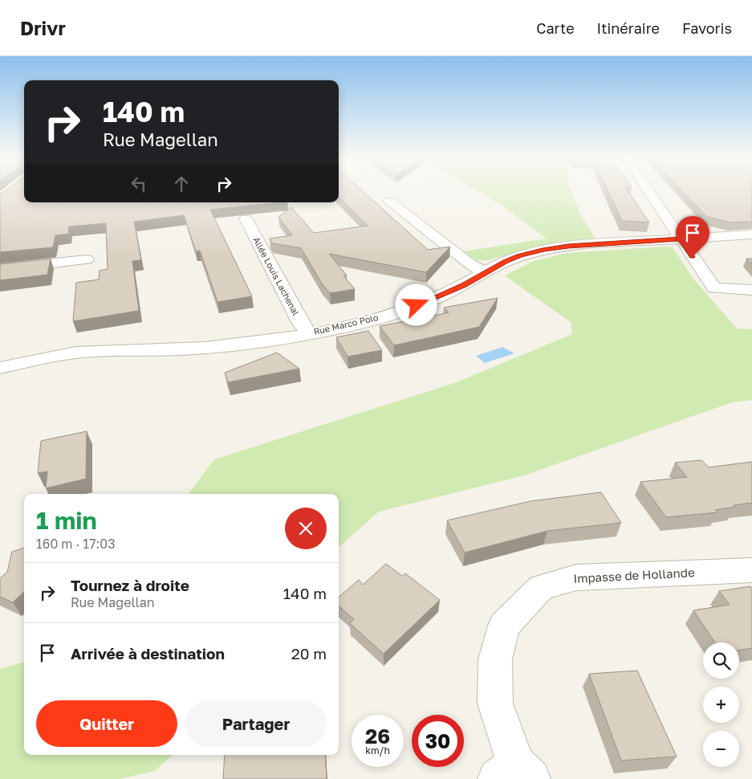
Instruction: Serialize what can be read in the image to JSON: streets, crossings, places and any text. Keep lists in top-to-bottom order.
{
  "streets": {
    "street": ["Allée Louis Lachenal", "Rue Marco Polo", "Impasse de Hollande"]
  },
  "crossings": [
    ["Allée Louis Lachenal", "Rue Marco Polo"]
  ],
  "page": {
    "header": "Drivr",
    "nav": ["Carte", "Itinéraire", "Favoris"],
    "turn": ["140 m", "Rue Magellan"],
    "heading": ["1 min", "160 m · 17:03"],
    "list": [
      {
        "name": "Tournez à droite",
        "note": "Rue Magellan",
        "value": "140 m"
      },
      {
        "name": "Arrivée à destination",
        "value": "20 m"
      }
    ],
    "map_buttons": ["+", "−"],
    "buttons": ["Quitter", "Partager"],
    "speed": "26 km/h",
    "limit": "30"
  }
}
